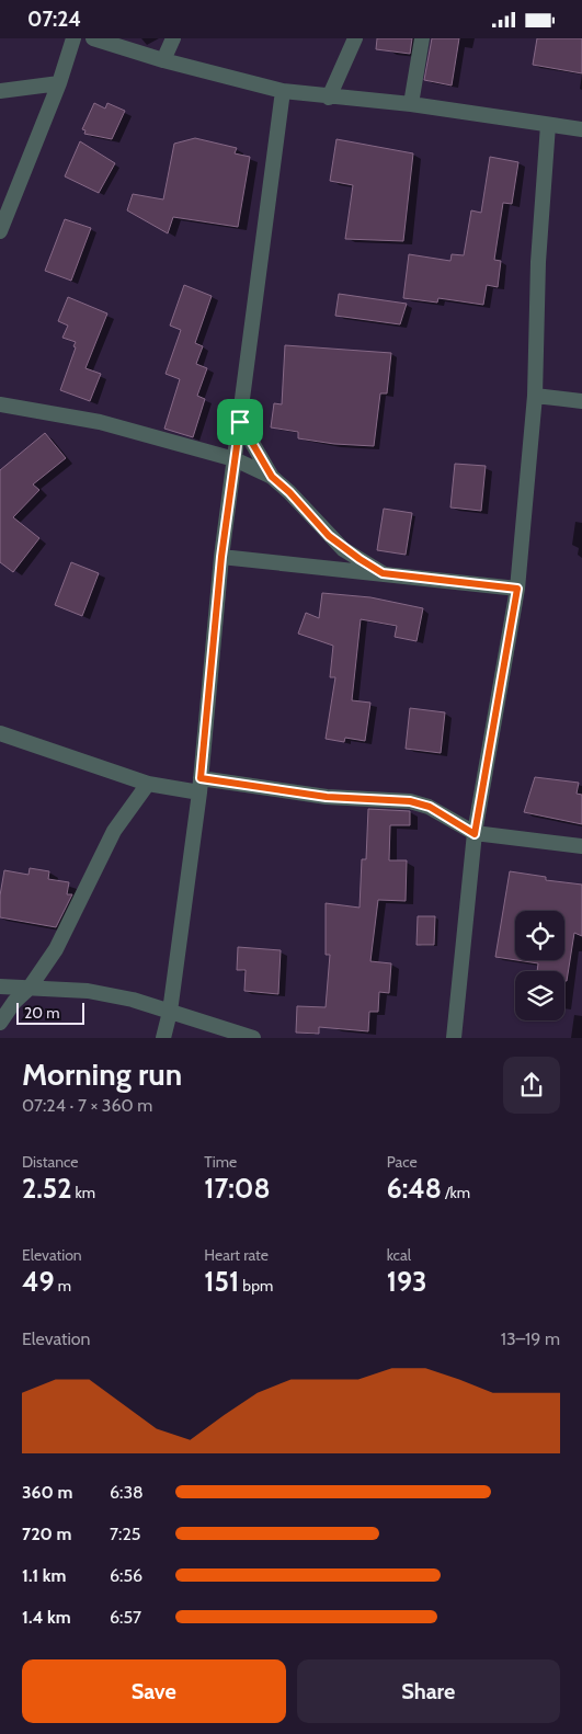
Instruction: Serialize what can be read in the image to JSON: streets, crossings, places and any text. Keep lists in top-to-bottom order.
{
  "scale_bar": "20 m",
  "page": {
    "status": "07:24",
    "scale": "20 m",
    "heading": ["Morning run", "07:24 · 7 × 360 m"],
    "stats": [
      ["Distance", "2.52 km"],
      ["Time", "17:08"],
      ["Pace", "6:48 /km"],
      ["Elevation", "49 m"],
      ["Heart rate", "151 bpm"],
      ["kcal", "193"]
    ],
    "chart": ["Elevation", "13–19 m"],
    "list": [
      {
        "name": "360 m",
        "note": "6:38"
      },
      {
        "name": "720 m",
        "note": "7:25"
      },
      {
        "name": "1.1 km",
        "note": "6:56"
      },
      {
        "name": "1.4 km",
        "note": "6:57"
      }
    ],
    "buttons": ["Save", "Share"]
  }
}
